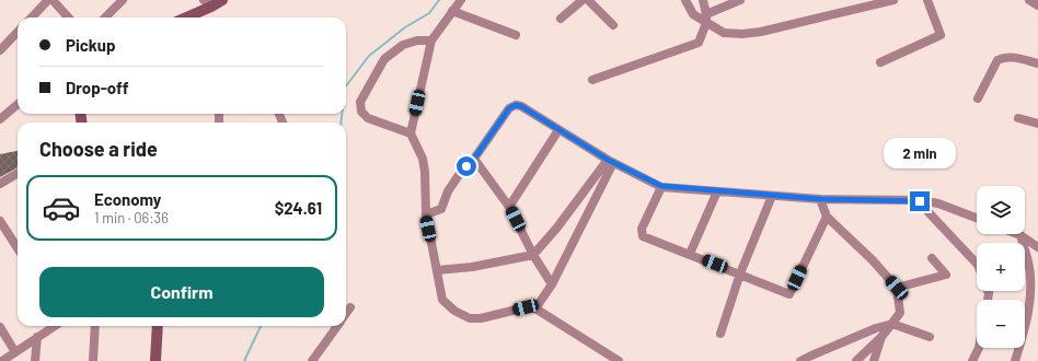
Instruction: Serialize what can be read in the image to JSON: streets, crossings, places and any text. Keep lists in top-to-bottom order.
{
  "page": {
    "banner": ["Pickup", "Drop-off"],
    "heading": "Choose a ride",
    "bubble": "2 min",
    "list": [
      {
        "name": "Economy",
        "note": "1 min · 06:36",
        "value": "$24.61"
      }
    ],
    "map_buttons": ["+", "−"],
    "buttons": "Confirm"
  }
}
